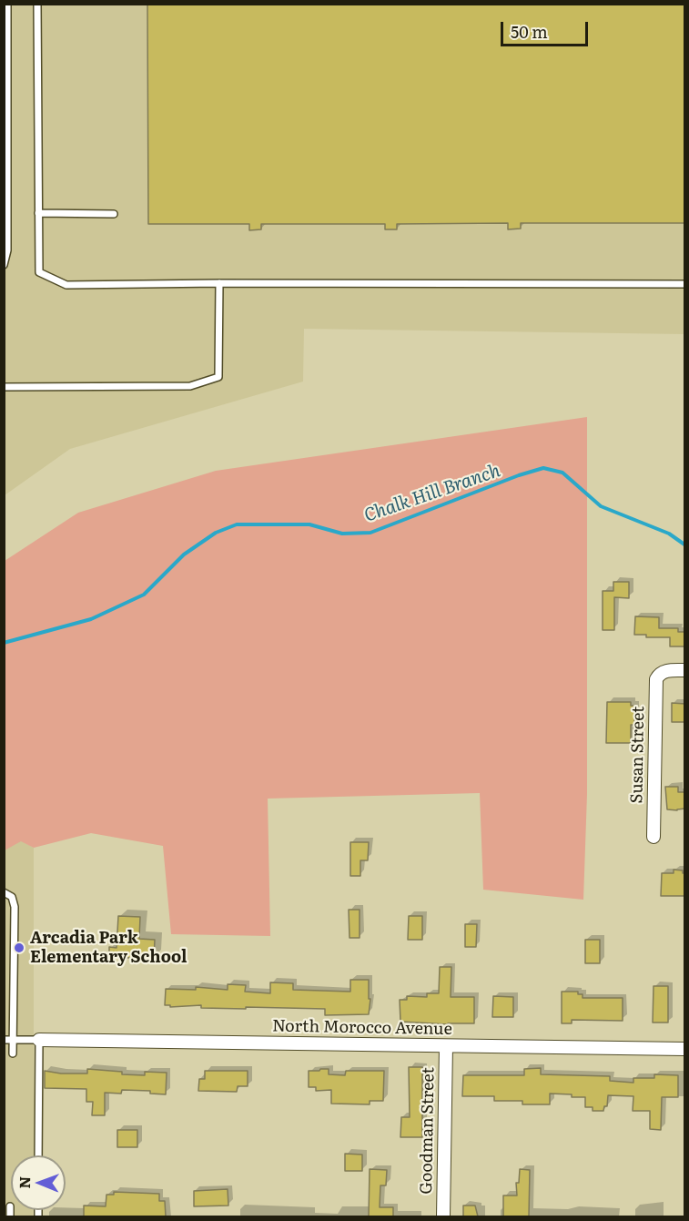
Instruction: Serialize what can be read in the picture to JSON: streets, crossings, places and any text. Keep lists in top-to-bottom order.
{
  "streets": {
    "street": ["Susan Street", "North Morocco Avenue", "Goodman Street"]
  },
  "crossings": [
    ["North Morocco Avenue", "Goodman Street"]
  ],
  "water": ["Chalk Hill Branch"],
  "places": ["Arcadia Park Elementary School"],
  "scale_bar": "50 m",
  "north": "left"
}
